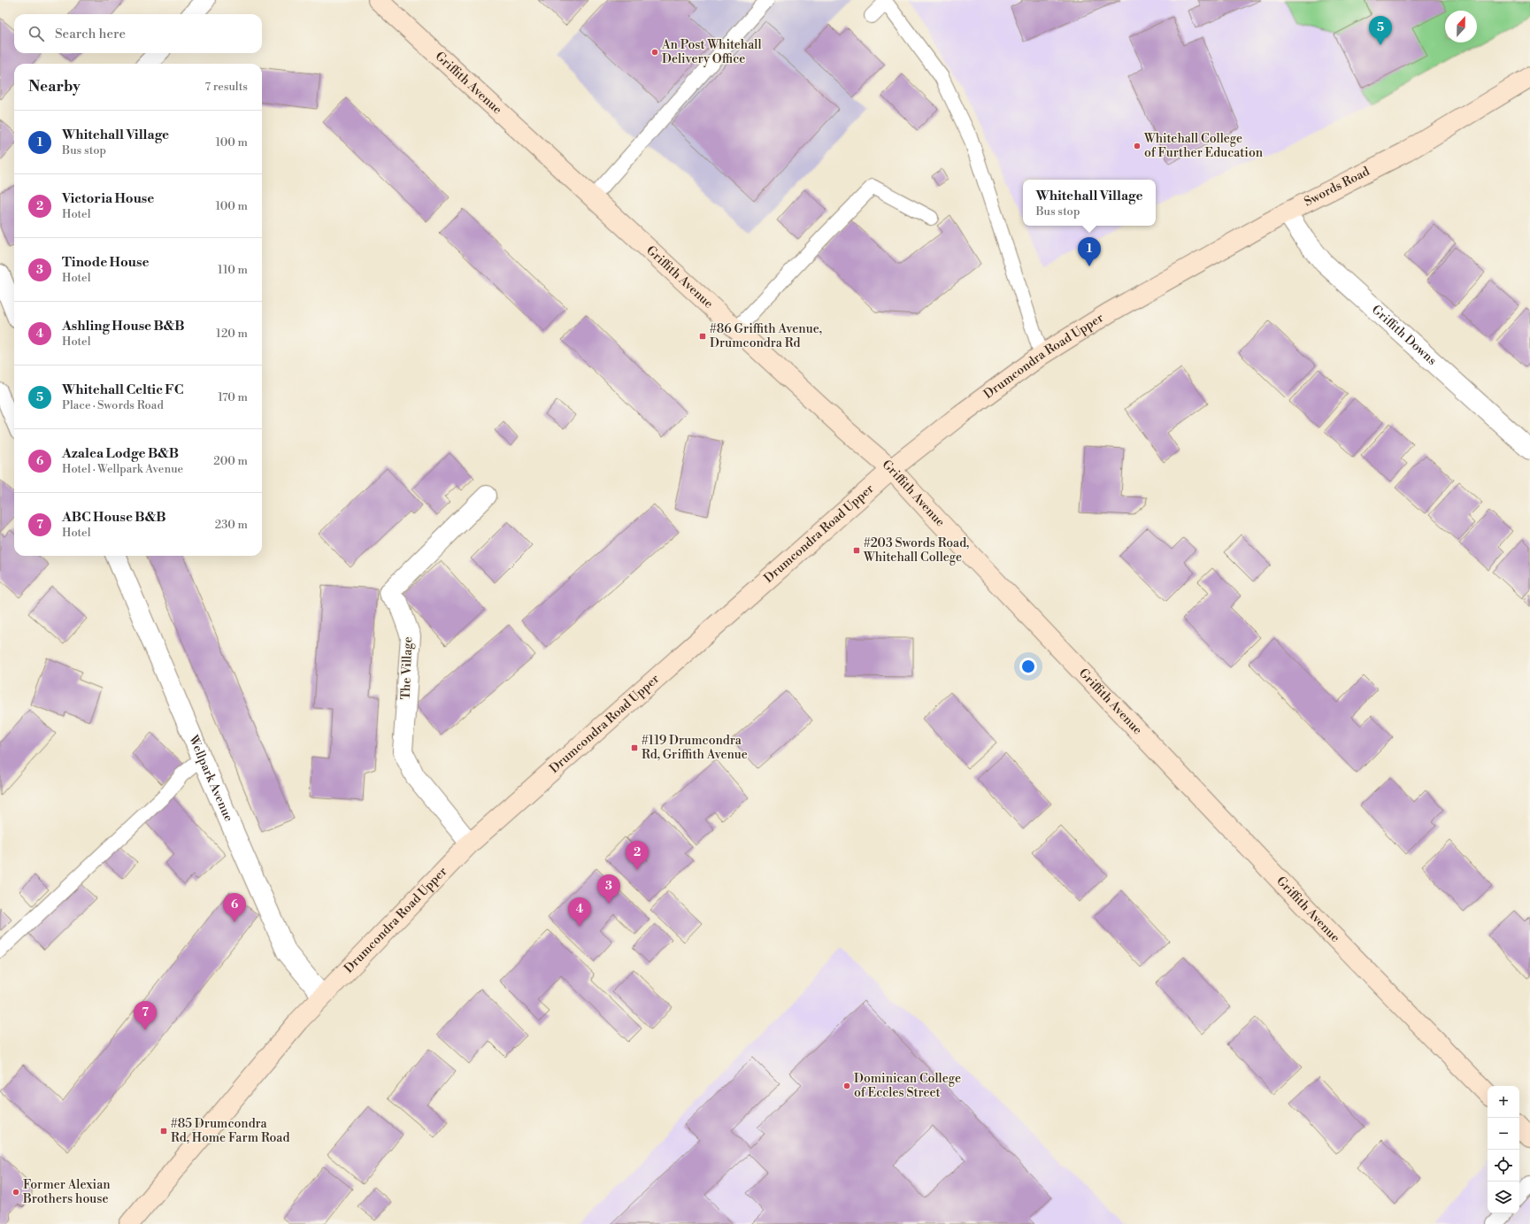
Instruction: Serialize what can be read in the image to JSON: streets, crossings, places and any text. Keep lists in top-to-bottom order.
{
  "streets": {
    "main road": ["Griffith Avenue", "Swords Road", "Drumcondra Road Upper"],
    "street": ["Griffith Downs", "The Village", "Wellpark Avenue"]
  },
  "crossings": [
    ["Griffith Avenue", "Drumcondra Road Upper"],
    ["Swords Road", "Griffith Downs"],
    ["Swords Road", "Drumcondra Road Upper"],
    ["Drumcondra Road Upper", "The Village"],
    ["Drumcondra Road Upper", "Wellpark Avenue"]
  ],
  "places": {
    "other": [
      "An Post Whitehall Delivery Office",
      "Whitehall College of Further Education",
      "Dominican College of Eccles Street",
      "Former Alexian Brothers house"
    ],
    "transit": [
      "#86 Griffith Avenue, Drumcondra Rd",
      "#203 Swords Road, Whitehall College",
      "#119 Drumcondra Rd, Griffith Avenue",
      "#85 Drumcondra Rd, Home Farm Road"
    ]
  },
  "north": "top",
  "page": {
    "search": "Search here",
    "pins": [
      "5",
      "1",
      "2",
      "3",
      "6",
      "4",
      "7"
    ],
    "heading": ["Nearby", "7 results"],
    "list": [
      {
        "mark": "1",
        "name": "Whitehall Village",
        "note": "Bus stop",
        "value": "100 m"
      },
      {
        "mark": "2",
        "name": "Victoria House",
        "note": "Hotel",
        "value": "100 m"
      },
      {
        "mark": "3",
        "name": "Tinode House",
        "note": "Hotel",
        "value": "110 m"
      },
      {
        "mark": "4",
        "name": "Ashling House B&B",
        "note": "Hotel",
        "value": "120 m"
      },
      {
        "mark": "5",
        "name": "Whitehall Celtic FC",
        "note": "Place · Swords Road",
        "value": "170 m"
      },
      {
        "mark": "6",
        "name": "Azalea Lodge B&B",
        "note": "Hotel · Wellpark Avenue",
        "value": "200 m"
      },
      {
        "mark": "7",
        "name": "ABC House B&B",
        "note": "Hotel",
        "value": "230 m"
      }
    ],
    "popup": ["Whitehall Village", "Bus stop"],
    "map_buttons": ["+", "−"]
  }
}
